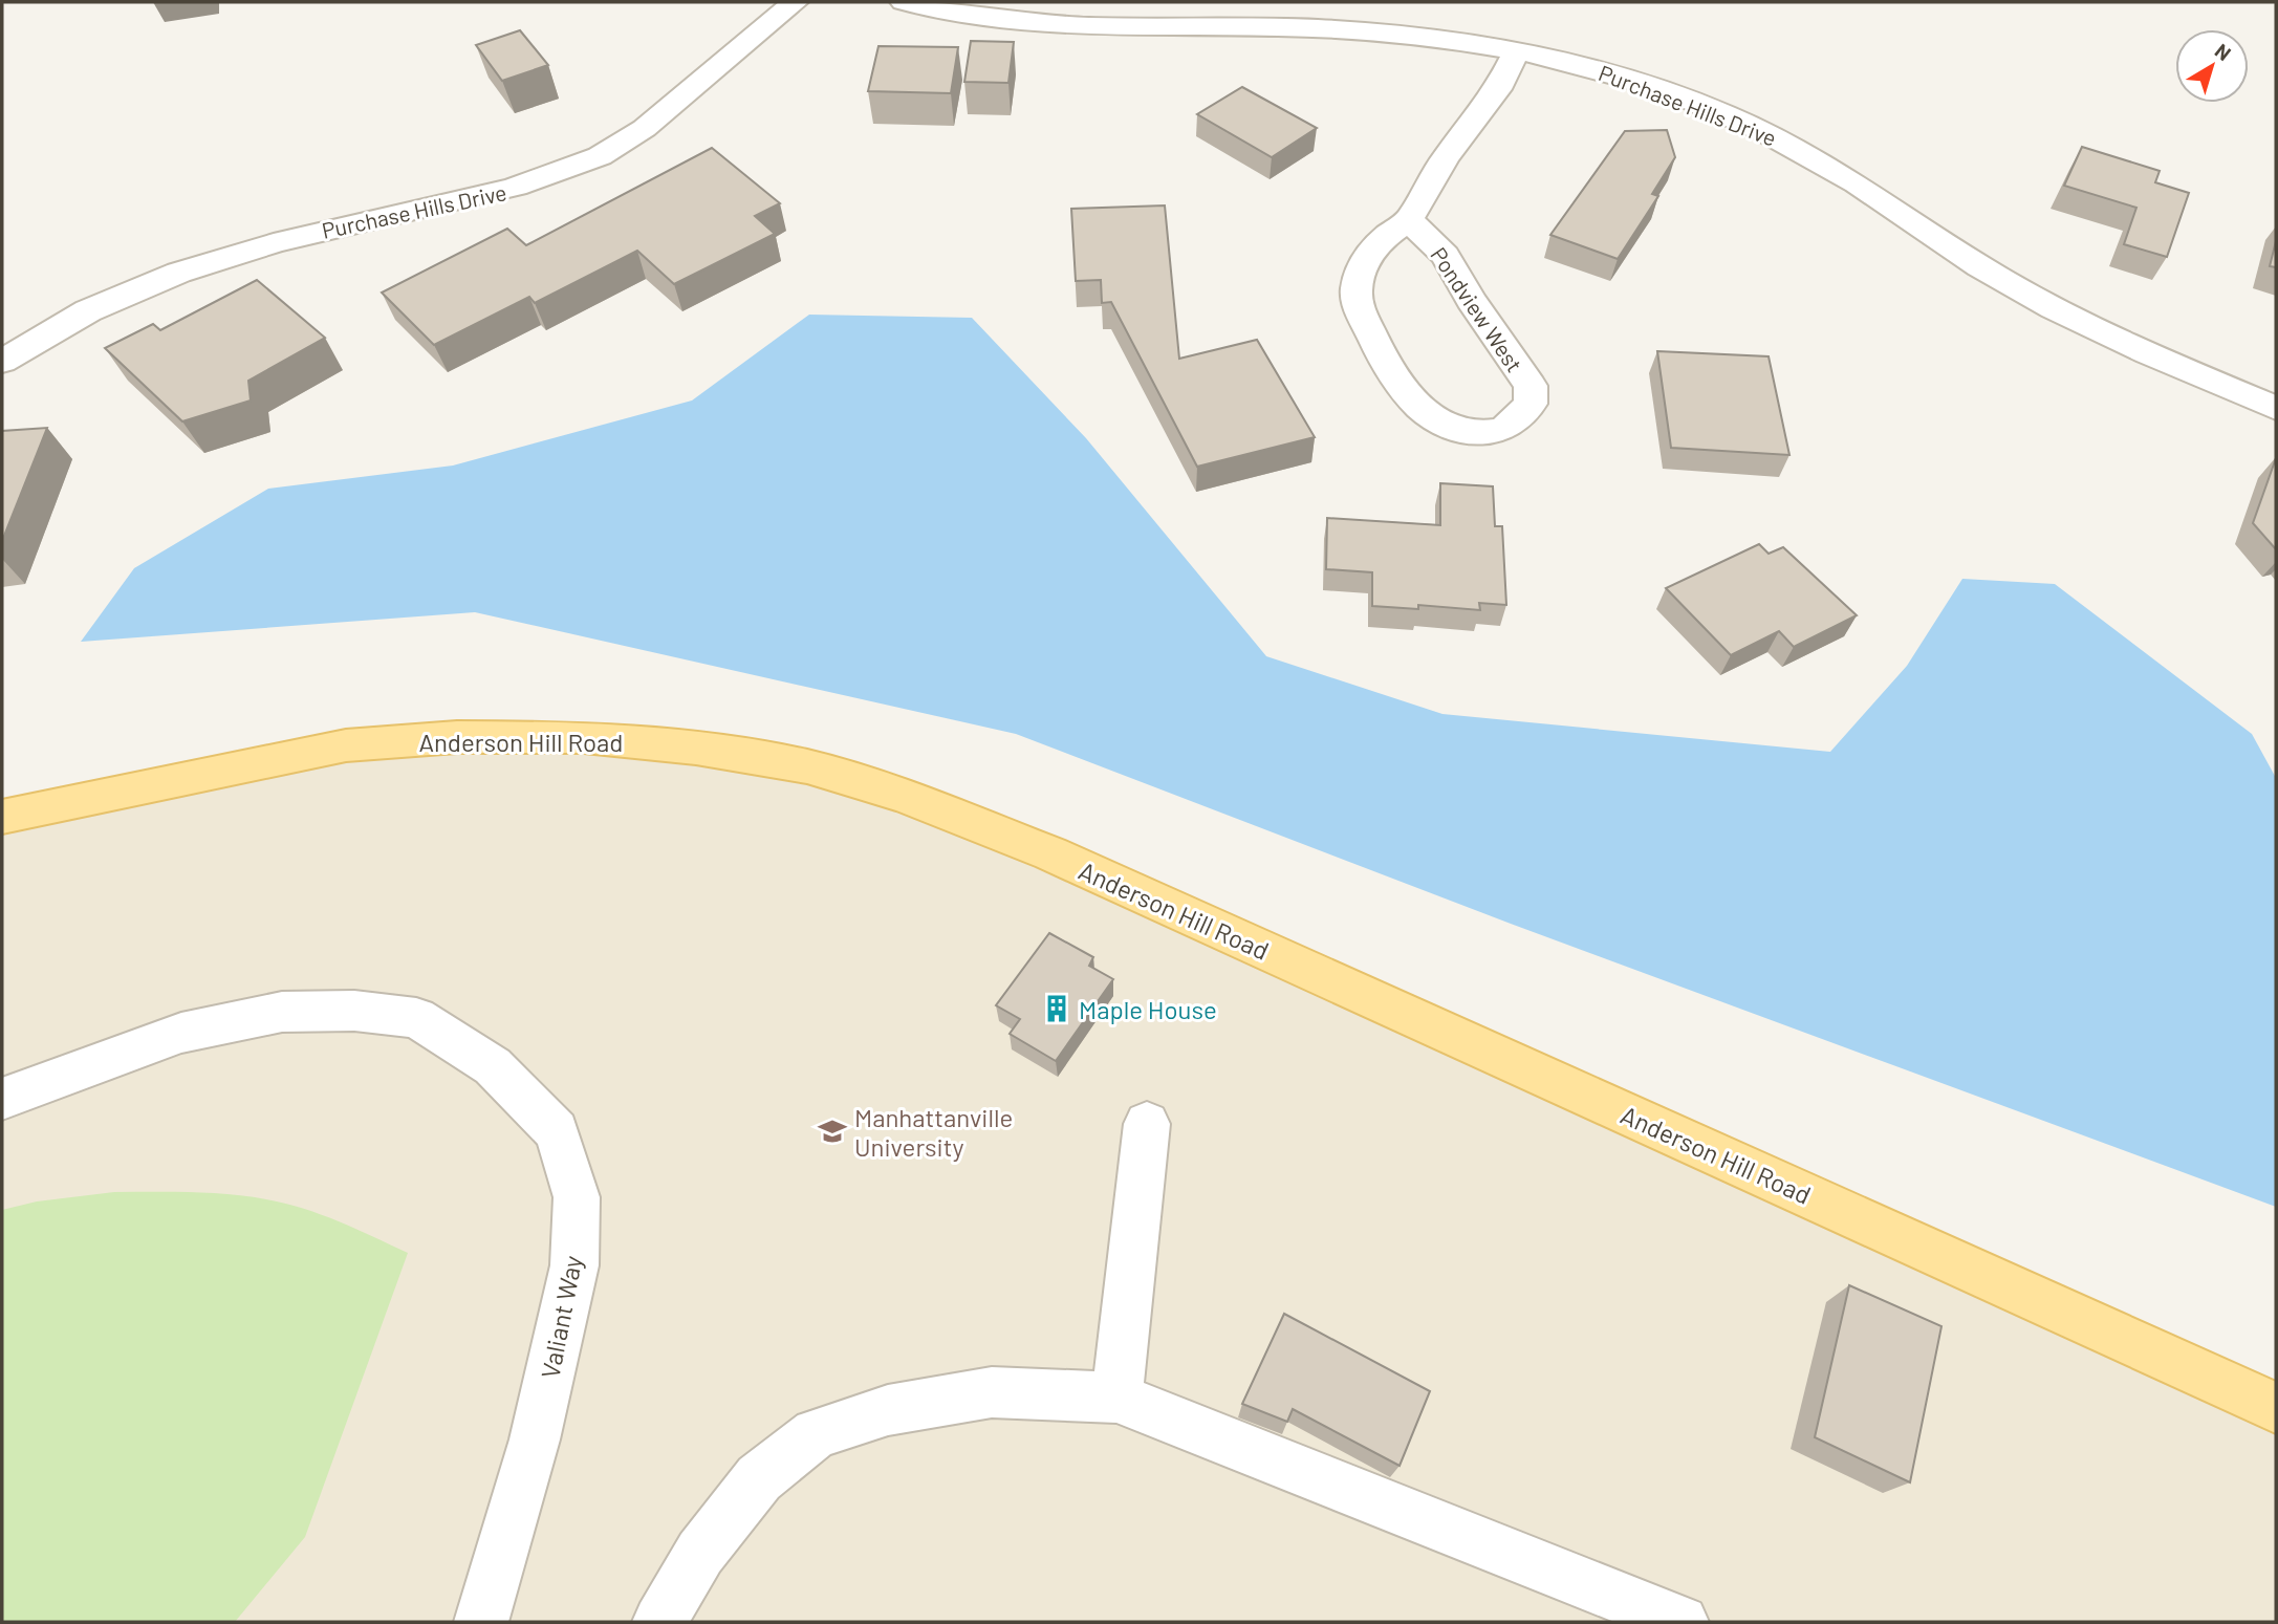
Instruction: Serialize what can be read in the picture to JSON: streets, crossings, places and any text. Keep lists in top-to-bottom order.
{
  "streets": {
    "main road": ["Anderson Hill Road"],
    "street": ["Purchase Hills Drive", "Pondview West", "Valiant Way"]
  },
  "crossings": [
    ["Purchase Hills Drive", "Pondview West"]
  ],
  "places": {
    "building": ["Maple House"],
    "school or university": ["Manhattanville University"]
  },
  "north": "top right"
}
